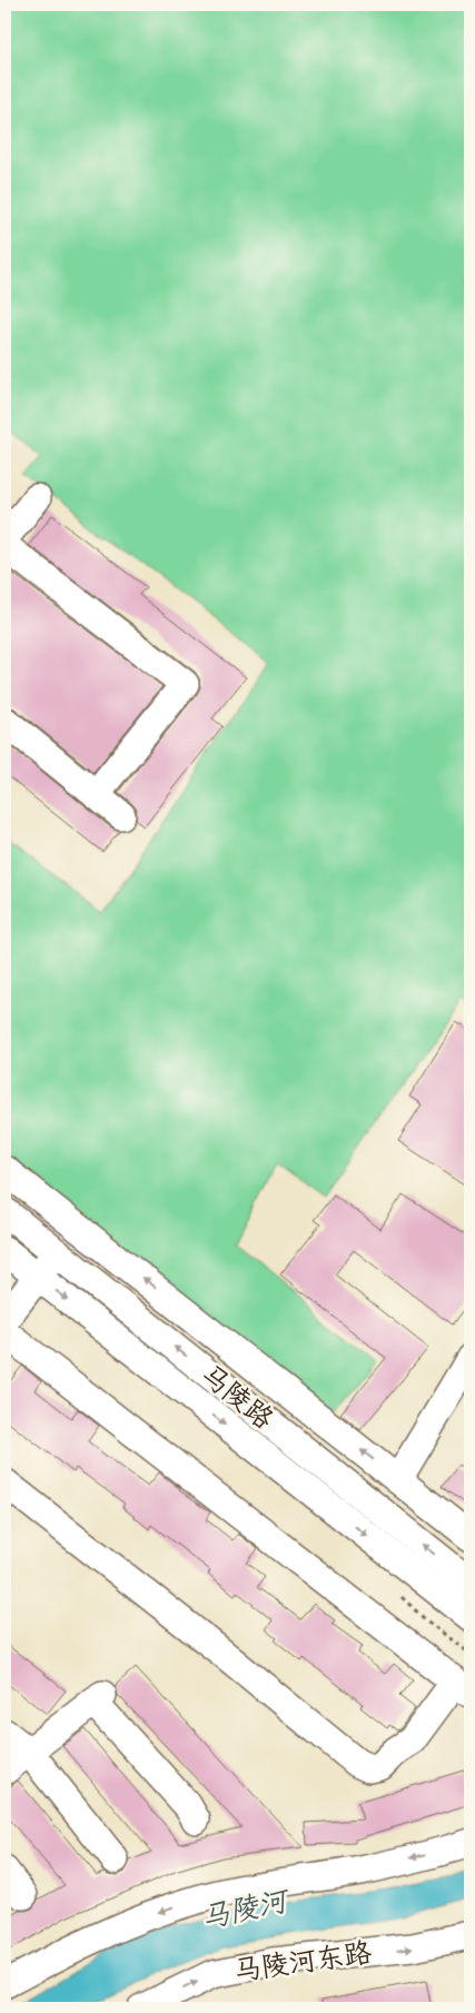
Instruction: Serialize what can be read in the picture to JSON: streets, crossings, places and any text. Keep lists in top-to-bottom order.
{
  "streets": {
    "street": ["马陵路", "马陵河东路"]
  },
  "water": ["马陵河"]
}
